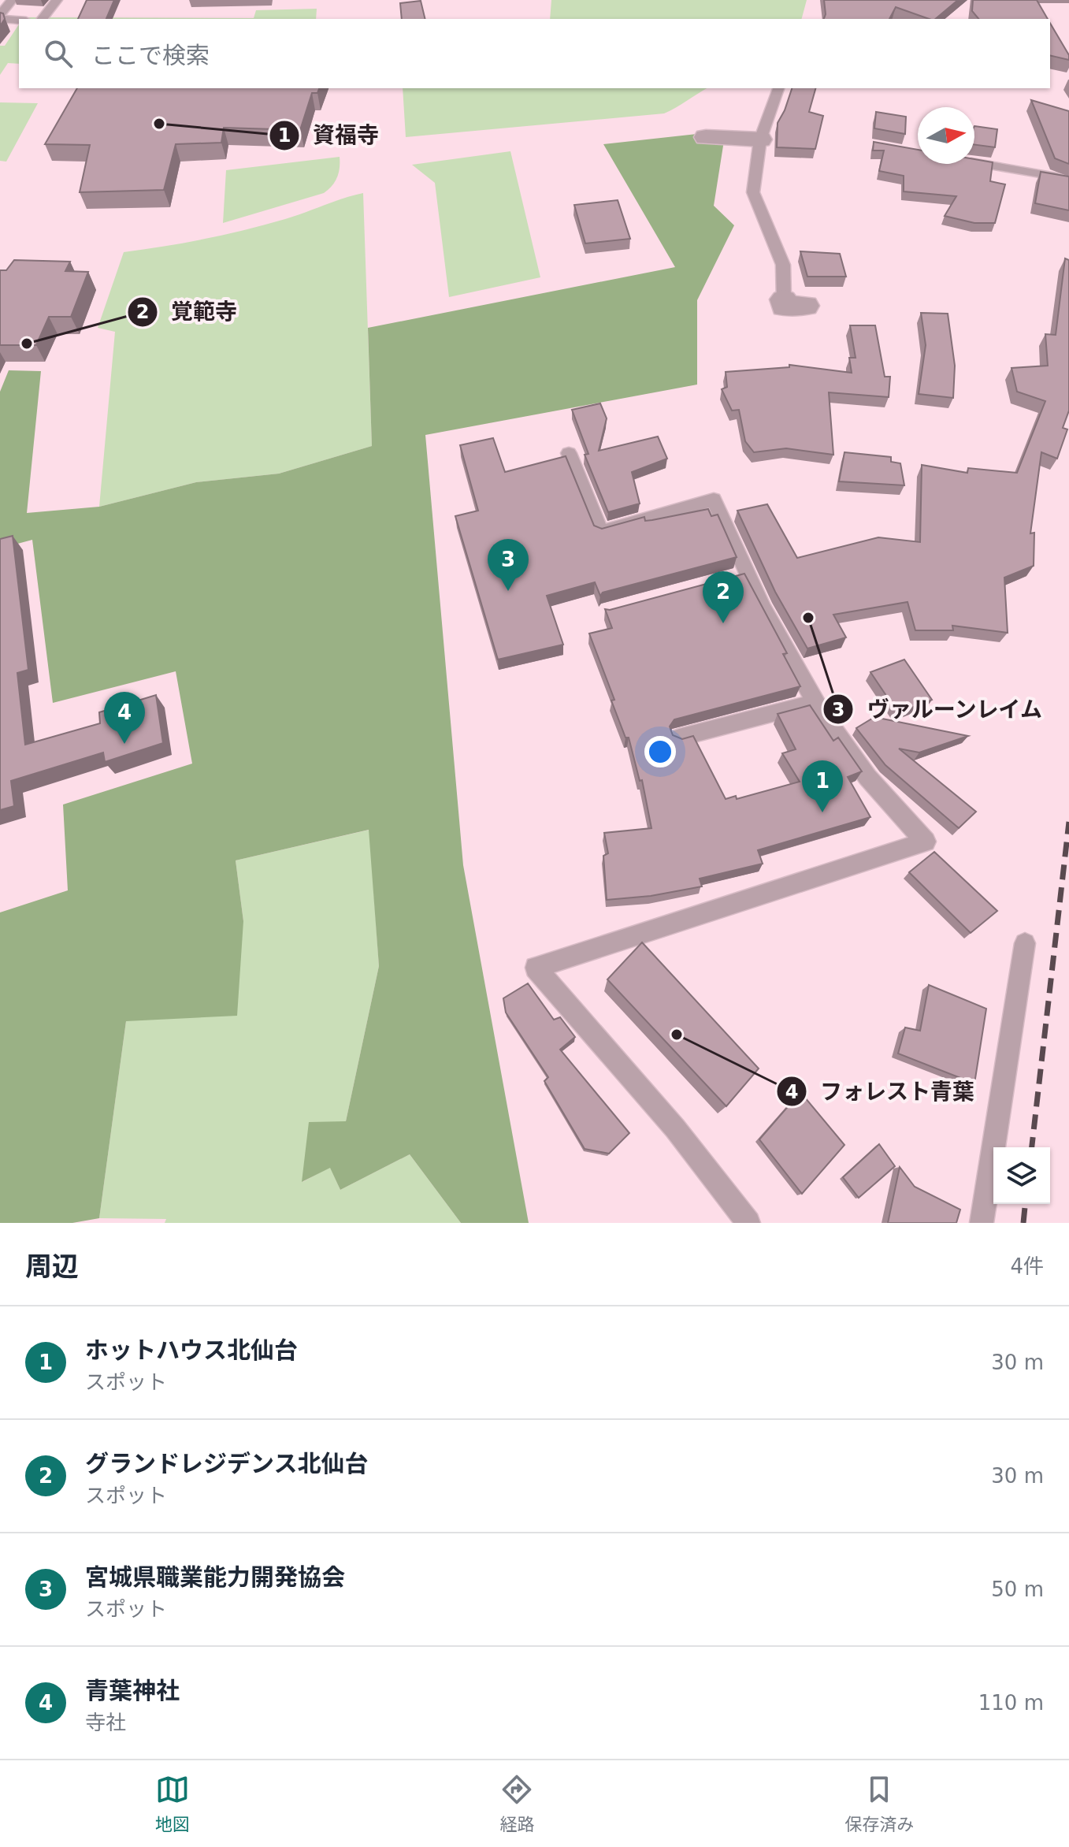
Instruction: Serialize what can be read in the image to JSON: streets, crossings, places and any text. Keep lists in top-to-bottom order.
{
  "places": [
    "資福寺",
    "覚範寺",
    "ヴァルーンレイム",
    "フォレスト青葉"
  ],
  "north": "right",
  "page": {
    "search": "ここで検索",
    "pins": [
      "3",
      "2",
      "4",
      "1"
    ],
    "heading": ["周辺", "4件"],
    "list": [
      {
        "mark": "1",
        "name": "ホットハウス北仙台",
        "note": "スポット",
        "value": "30 m"
      },
      {
        "mark": "2",
        "name": "グランドレジデンス北仙台",
        "note": "スポット",
        "value": "30 m"
      },
      {
        "mark": "3",
        "name": "宮城県職業能力開発協会",
        "note": "スポット",
        "value": "50 m"
      },
      {
        "mark": "4",
        "name": "青葉神社",
        "note": "寺社",
        "value": "110 m"
      }
    ],
    "nav": ["地図", "経路", "保存済み"]
  }
}
